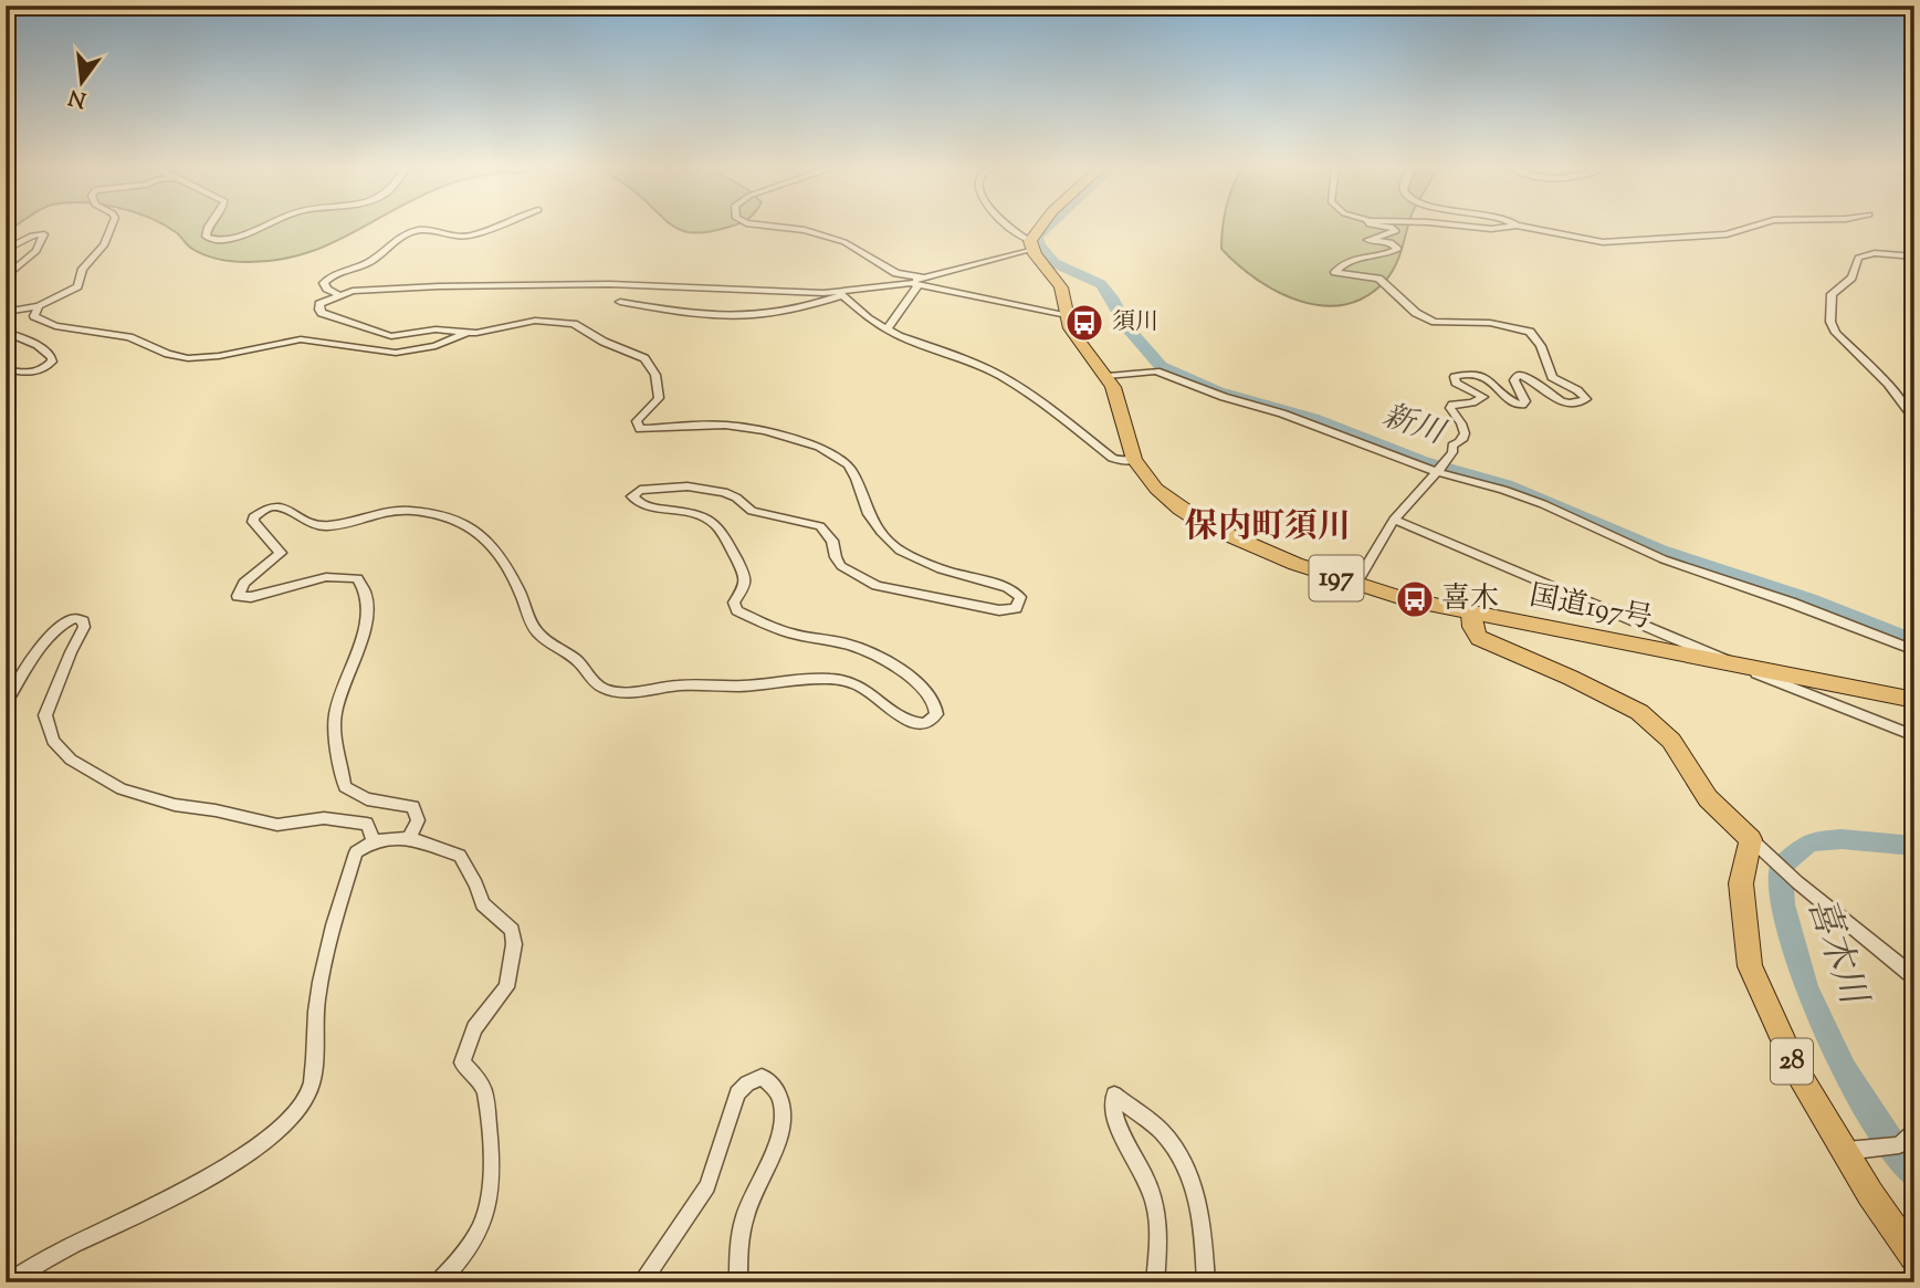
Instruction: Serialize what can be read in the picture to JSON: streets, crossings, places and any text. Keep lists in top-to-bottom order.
{
  "streets": {
    "main road": ["197", "国道197号", "28"]
  },
  "districts": ["保内町須川"],
  "water": ["新川", "喜木川"],
  "places": {
    "bus stop": ["須川", "喜木"]
  },
  "north": "bottom"
}
